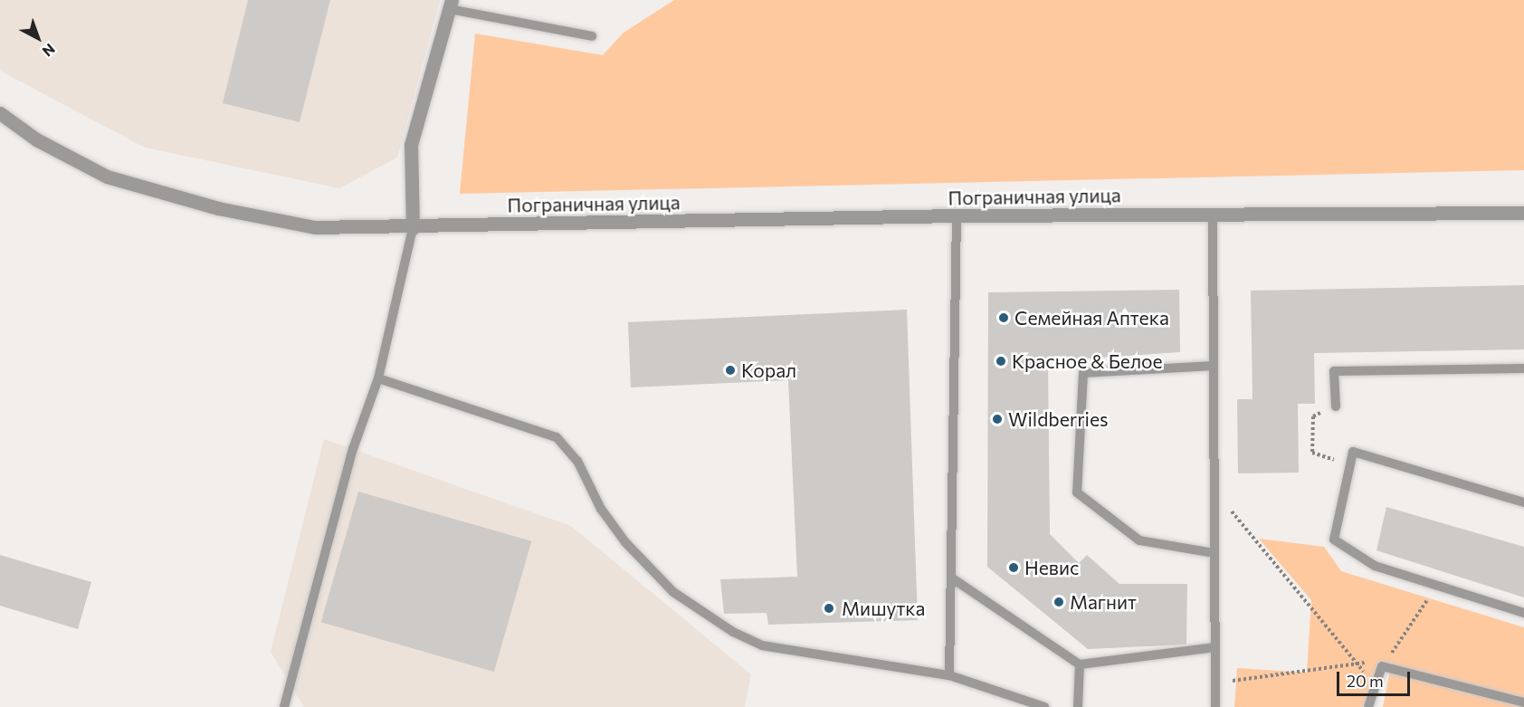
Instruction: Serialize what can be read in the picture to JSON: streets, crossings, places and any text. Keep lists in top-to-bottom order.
{
  "streets": {
    "street": ["Пограничная улица"]
  },
  "places": [
    "Семейная Аптека",
    "Красное & Белое",
    "Корал",
    "Wildberries",
    "Невис",
    "Магнит",
    "Мишутка"
  ],
  "scale_bar": "20 m",
  "north": "bottom right"
}
